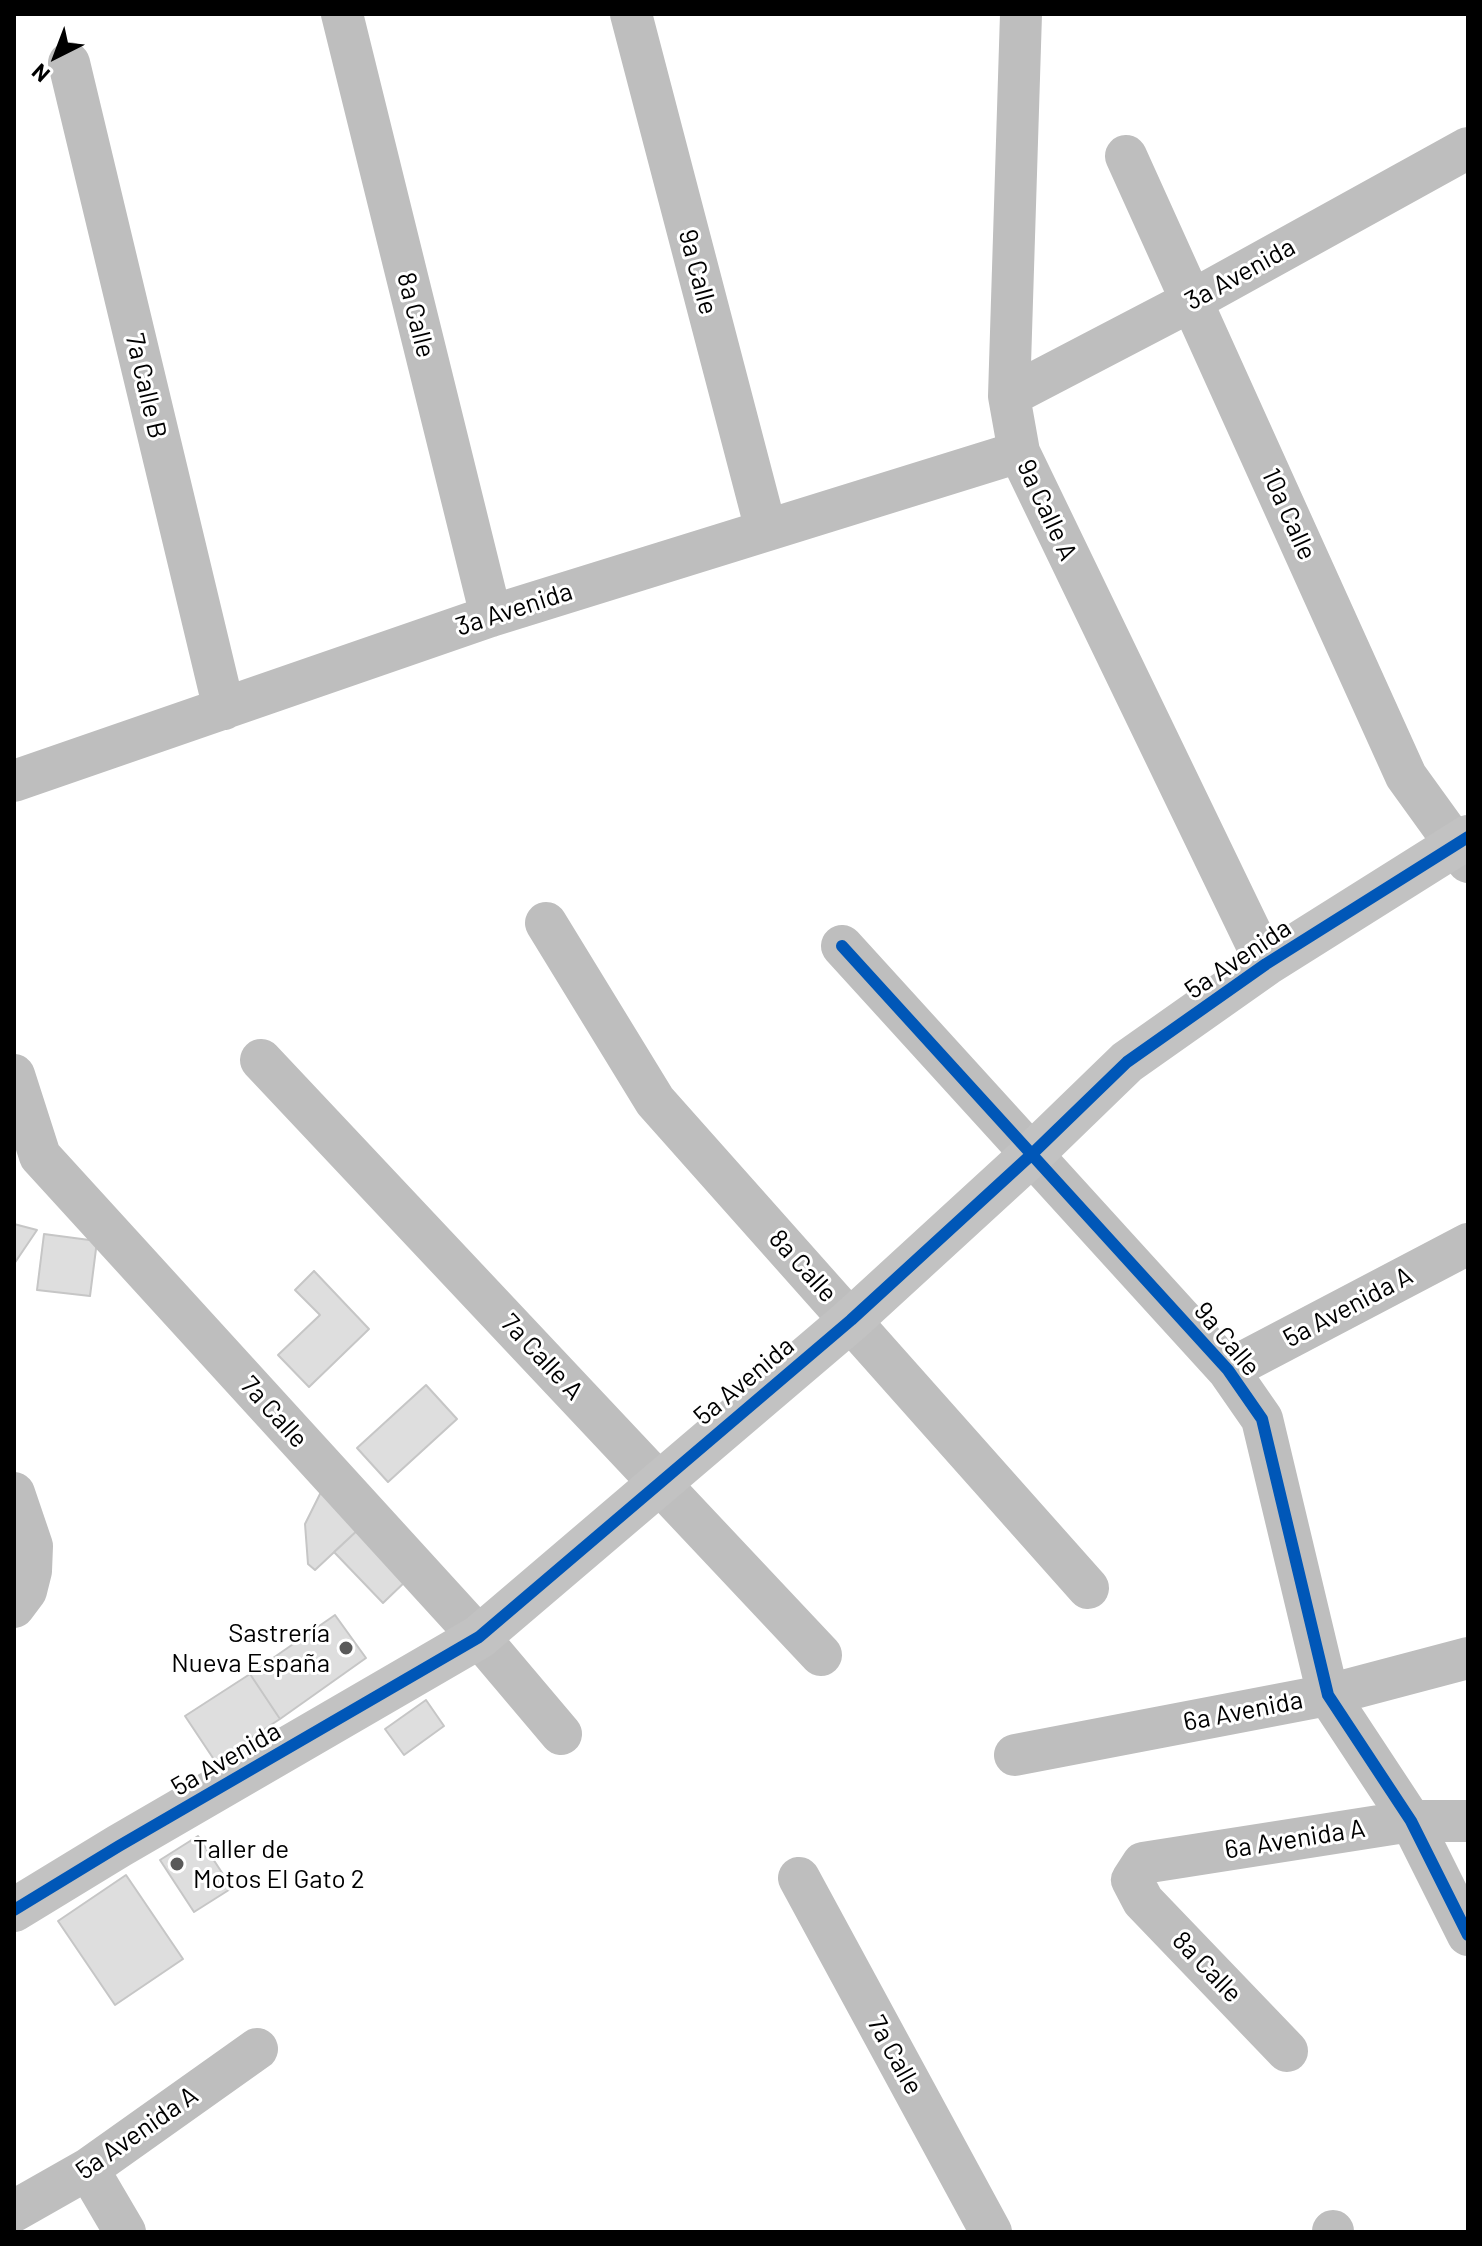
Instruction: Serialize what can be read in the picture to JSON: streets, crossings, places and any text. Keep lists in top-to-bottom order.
{
  "streets": {
    "street": [
      "9a Calle",
      "3a Avenida",
      "8a Calle",
      "7a Calle B",
      "9a Calle A",
      "10a Calle",
      "5a Avenida",
      "5a Avenida A",
      "7a Calle A",
      "7a Calle",
      "6a Avenida",
      "6a Avenida A"
    ]
  },
  "crossings": [
    ["9a Calle", "3a Avenida"],
    ["9a Calle", "5a Avenida"],
    ["9a Calle", "5a Avenida A"],
    ["9a Calle", "6a Avenida"],
    ["9a Calle", "6a Avenida A"],
    ["3a Avenida", "8a Calle"],
    ["3a Avenida", "7a Calle B"],
    ["3a Avenida", "9a Calle A"],
    ["3a Avenida", "10a Calle"],
    ["8a Calle", "5a Avenida"],
    ["8a Calle", "6a Avenida A"],
    ["9a Calle A", "5a Avenida"],
    ["10a Calle", "5a Avenida"],
    ["5a Avenida", "7a Calle A"],
    ["5a Avenida", "7a Calle"]
  ],
  "places": ["Sastrería Nueva España", "Taller de Motos El Gato 2"],
  "north": "bottom left"
}
